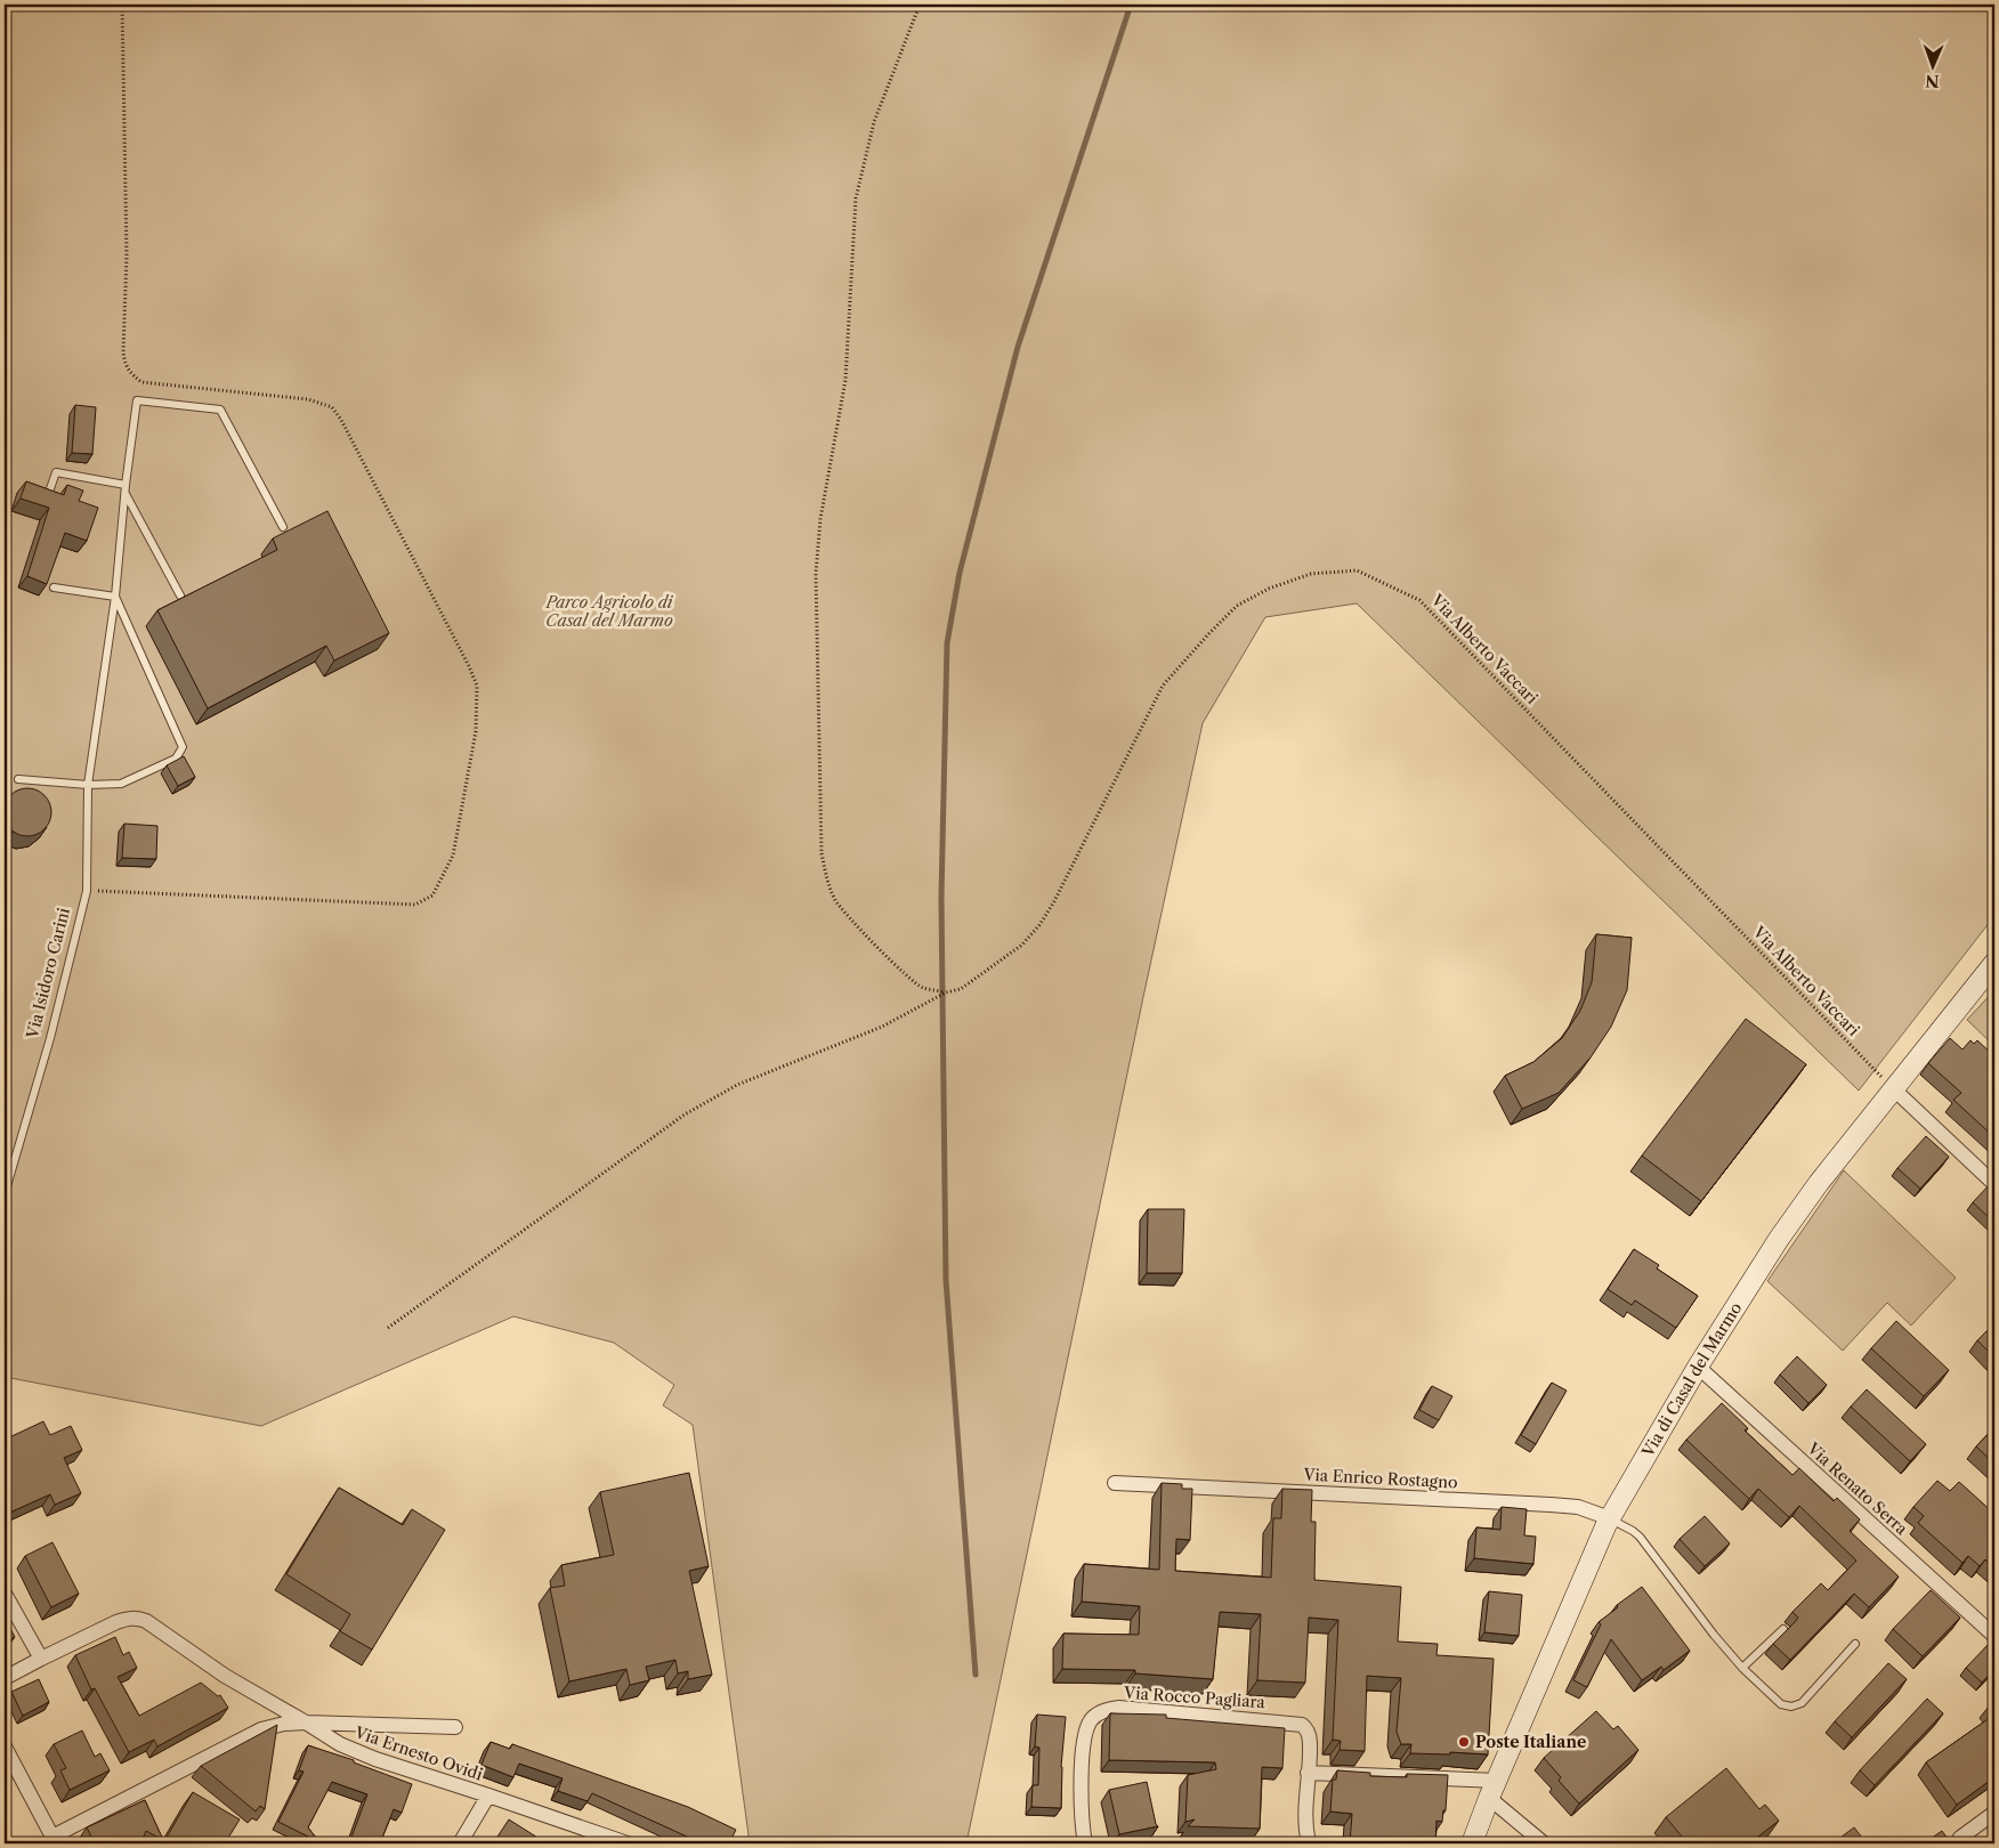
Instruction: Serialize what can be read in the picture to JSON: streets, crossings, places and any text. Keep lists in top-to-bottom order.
{
  "streets": {
    "main road": ["Via di Casal del Marmo"],
    "street": [
      "Via Enrico Rostagno",
      "Via Renato Serra",
      "Via Rocco Pagliara",
      "Via Ernesto Ovidi"
    ],
    "lane": ["Via Isidoro Carini"],
    "path": ["Via Alberto Vaccari"]
  },
  "crossings": [
    ["Via Alberto Vaccari", "Via di Casal del Marmo"],
    ["Via di Casal del Marmo", "Via Enrico Rostagno"],
    ["Via di Casal del Marmo", "Via Renato Serra"]
  ],
  "parks": ["Parco Agricolo di Casal del Marmo"],
  "places": ["Poste Italiane"],
  "north": "bottom"
}
